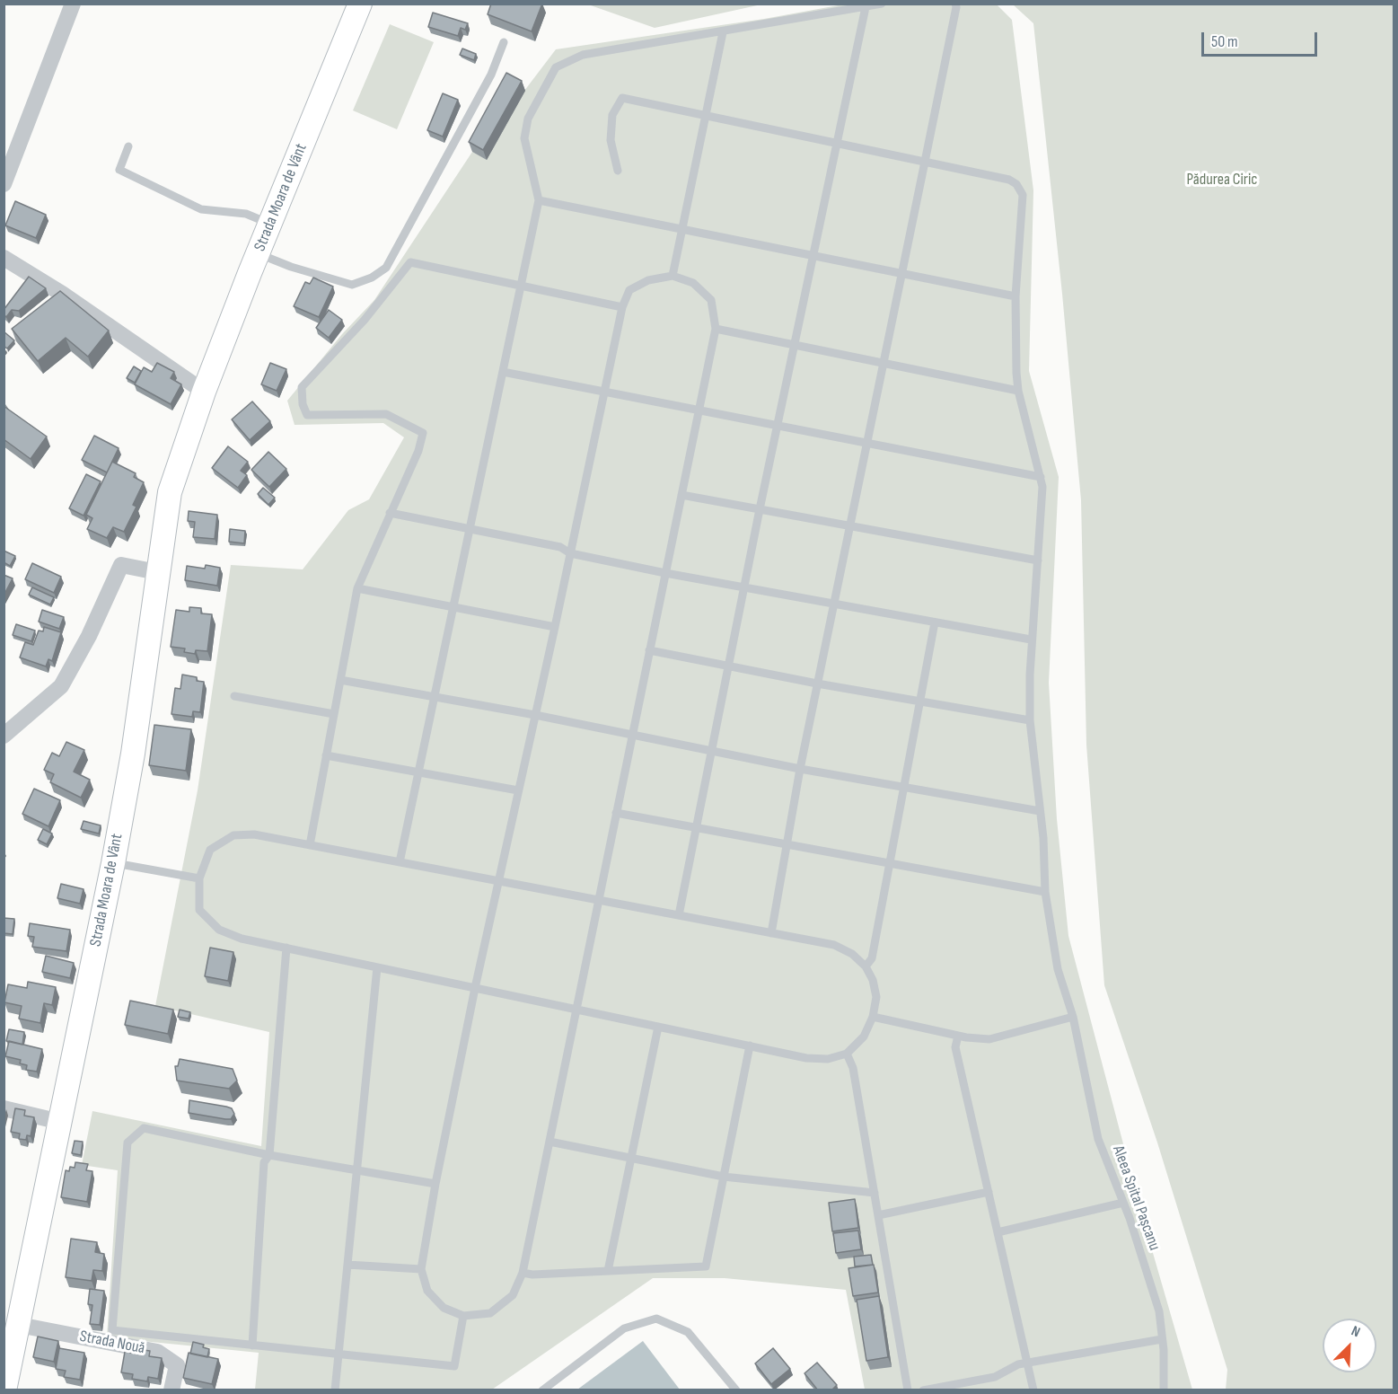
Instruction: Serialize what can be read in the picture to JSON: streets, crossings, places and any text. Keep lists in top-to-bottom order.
{
  "streets": {
    "main road": ["Strada Moara de Vânt"],
    "street": ["Strada Nouă"],
    "lane": ["Aleea Spital Pașcanu"]
  },
  "crossings": [
    ["Strada Moara de Vânt", "Strada Nouă"]
  ],
  "parks": ["Pădurea Ciric"],
  "scale_bar": "50 m",
  "north": "top right"
}
